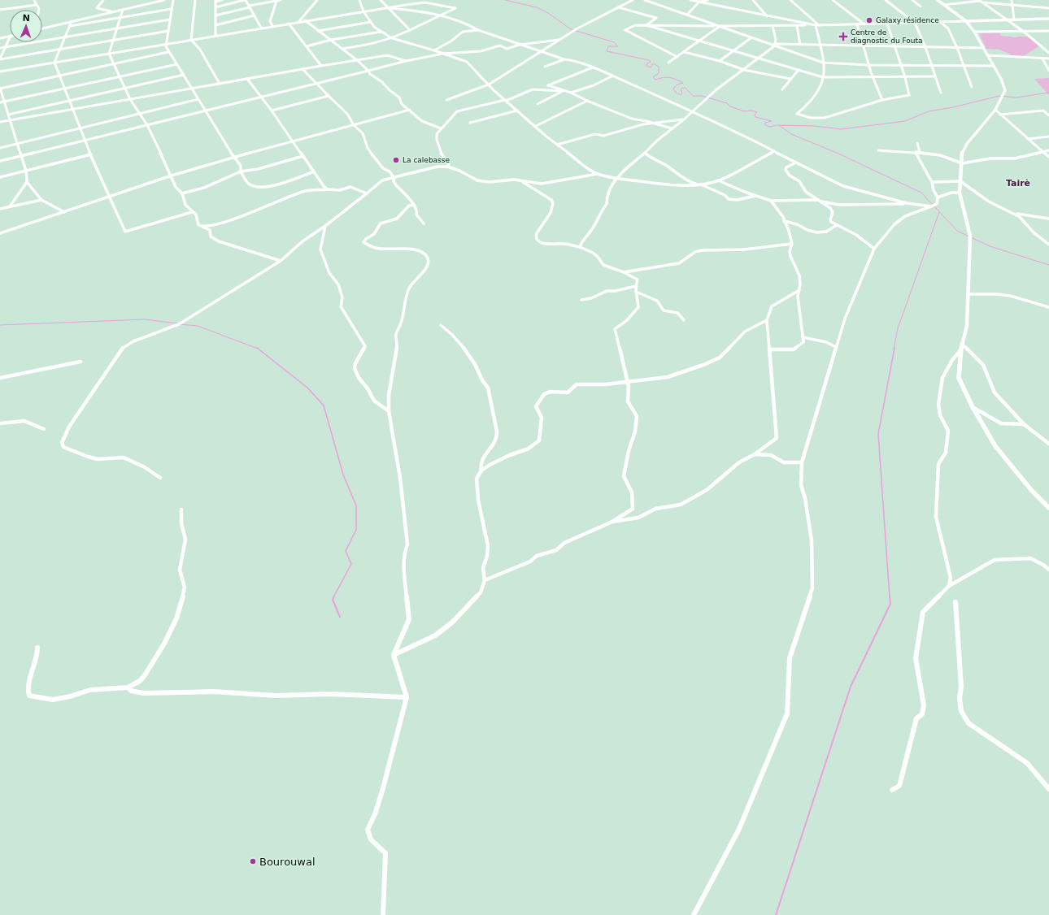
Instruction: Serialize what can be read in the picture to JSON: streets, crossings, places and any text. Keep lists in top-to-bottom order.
{
  "districts": ["Tairè"],
  "places": {
    "other": ["Galaxy résidence", "La calebasse", "Bourouwal"],
    "health": ["Centre de diagnostic du Fouta"]
  },
  "north": "top"
}
